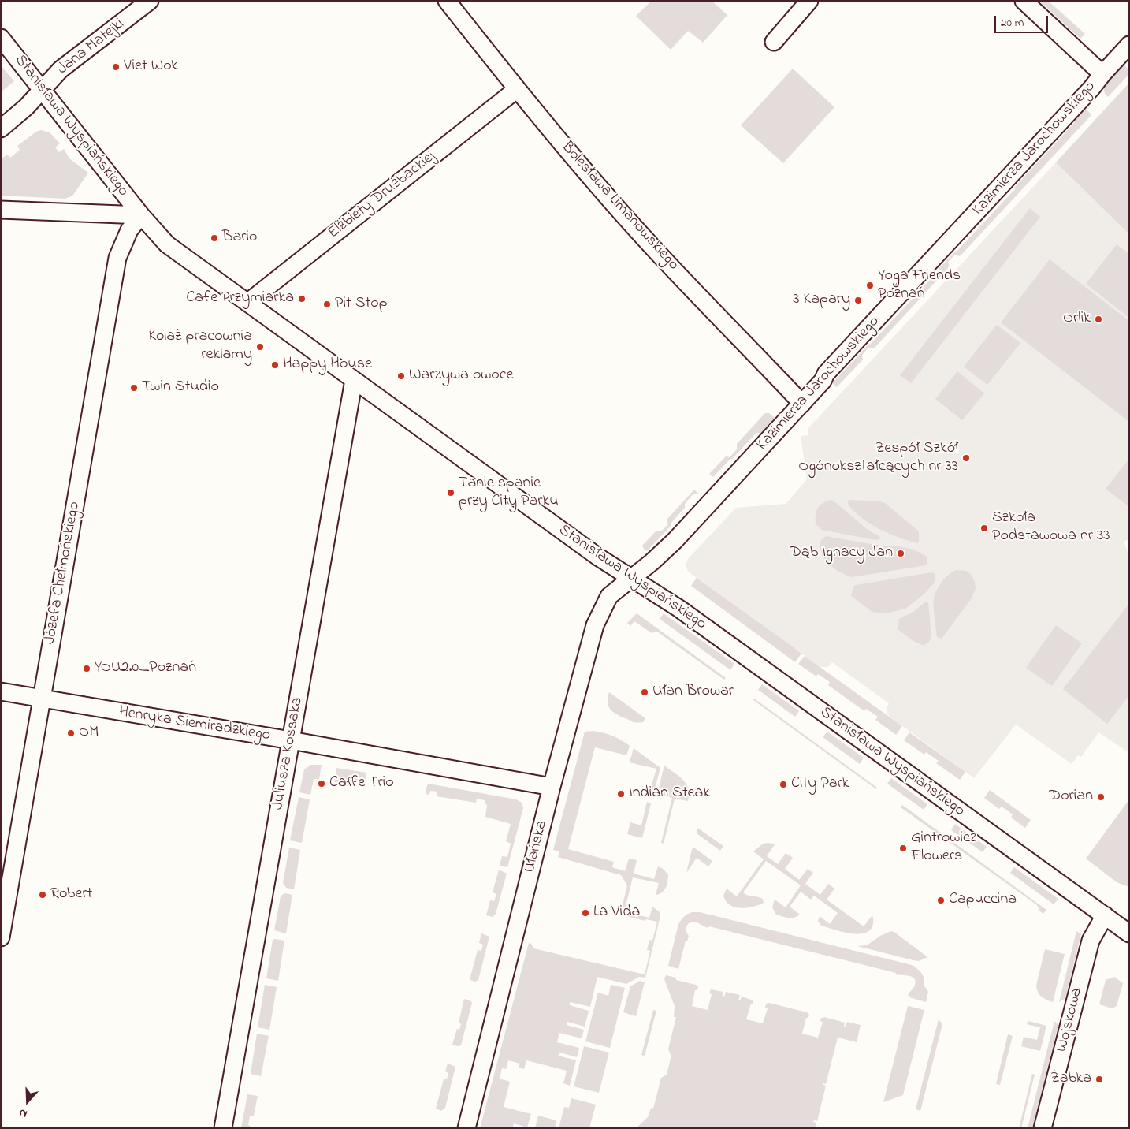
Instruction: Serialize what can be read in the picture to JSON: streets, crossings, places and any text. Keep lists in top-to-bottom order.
{
  "streets": {
    "street": [
      "Jana Matejki",
      "Stanisława Wyspiańskiego",
      "Kazimierza Jarochowskiego",
      "Elżbiety Drużbackiej",
      "Bolesława Limanowskiego",
      "Józefa Chełmońskiego",
      "Henryka Siemiradzkiego",
      "Juliusza Kossaka",
      "Ułańska",
      "Wojskowa"
    ]
  },
  "crossings": [
    ["Jana Matejki", "Stanisława Wyspiańskiego"],
    ["Stanisława Wyspiańskiego", "Kazimierza Jarochowskiego"],
    ["Stanisława Wyspiańskiego", "Elżbiety Drużbackiej"],
    ["Stanisława Wyspiańskiego", "Józefa Chełmońskiego"],
    ["Stanisława Wyspiańskiego", "Juliusza Kossaka"],
    ["Stanisława Wyspiańskiego", "Ułańska"],
    ["Stanisława Wyspiańskiego", "Wojskowa"],
    ["Kazimierza Jarochowskiego", "Bolesława Limanowskiego"],
    ["Kazimierza Jarochowskiego", "Ułańska"],
    ["Elżbiety Drużbackiej", "Bolesława Limanowskiego"],
    ["Józefa Chełmońskiego", "Henryka Siemiradzkiego"],
    ["Henryka Siemiradzkiego", "Juliusza Kossaka"],
    ["Henryka Siemiradzkiego", "Ułańska"]
  ],
  "places": [
    "Viet Wok",
    "Bario",
    "Yoga Friends Poznań",
    "Cafe Przymiarka",
    "3 Kapary",
    "Pit Stop",
    "Orlik",
    "Kolaż pracownia reklamy",
    "Happy House",
    "Warzywa owoce",
    "Twin Studio",
    "Zespół Szkół Ogónokształcących nr 33",
    "Tanie spanie przy City Parku",
    "Szkoła Podstawowa nr 33",
    "Dąb Ignacy Jan",
    "YOU2.0_Poznań",
    "Ułan Browar",
    "OM",
    "Caffe Trio",
    "City Park",
    "Indian Steak",
    "Dorian",
    "Gintrowicz Flowers",
    "Robert",
    "Capuccina",
    "La Vida",
    "Żabka"
  ],
  "scale_bar": "20 m",
  "north": "bottom"
}
